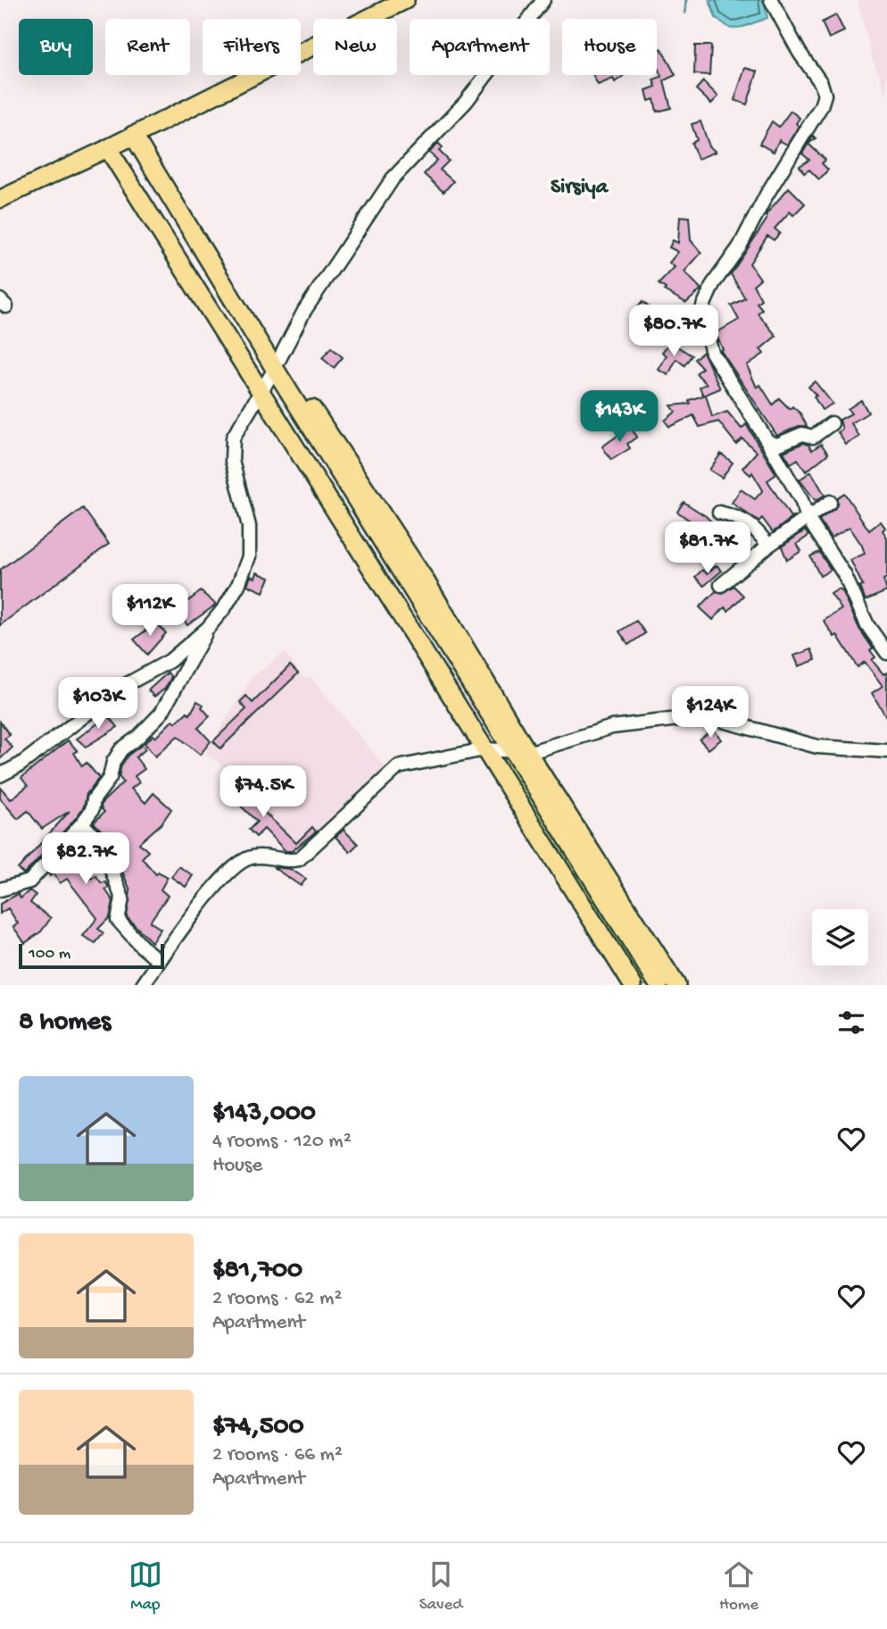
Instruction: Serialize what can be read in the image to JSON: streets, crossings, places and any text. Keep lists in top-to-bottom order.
{
  "districts": ["Sirsiya"],
  "scale_bar": "100 m",
  "page": {
    "chip": [
      "Buy",
      "Rent",
      "Filters",
      "New",
      "Apartment",
      "House"
    ],
    "price": [
      "$80.7K",
      "$143K",
      "$81.7K",
      "$112K",
      "$103K",
      "$124K",
      "$74.5K",
      "$82.7K"
    ],
    "scale": "100 m",
    "heading": "8 homes",
    "list": [
      {
        "name": "$143,000",
        "note": "4 rooms · 120 m² · House"
      },
      {
        "name": "$81,700",
        "note": "2 rooms · 62 m² · Apartment"
      },
      {
        "name": "$74,500",
        "note": "2 rooms · 66 m² · Apartment"
      }
    ],
    "tabs": ["Map", "Saved", "Home"]
  }
}
